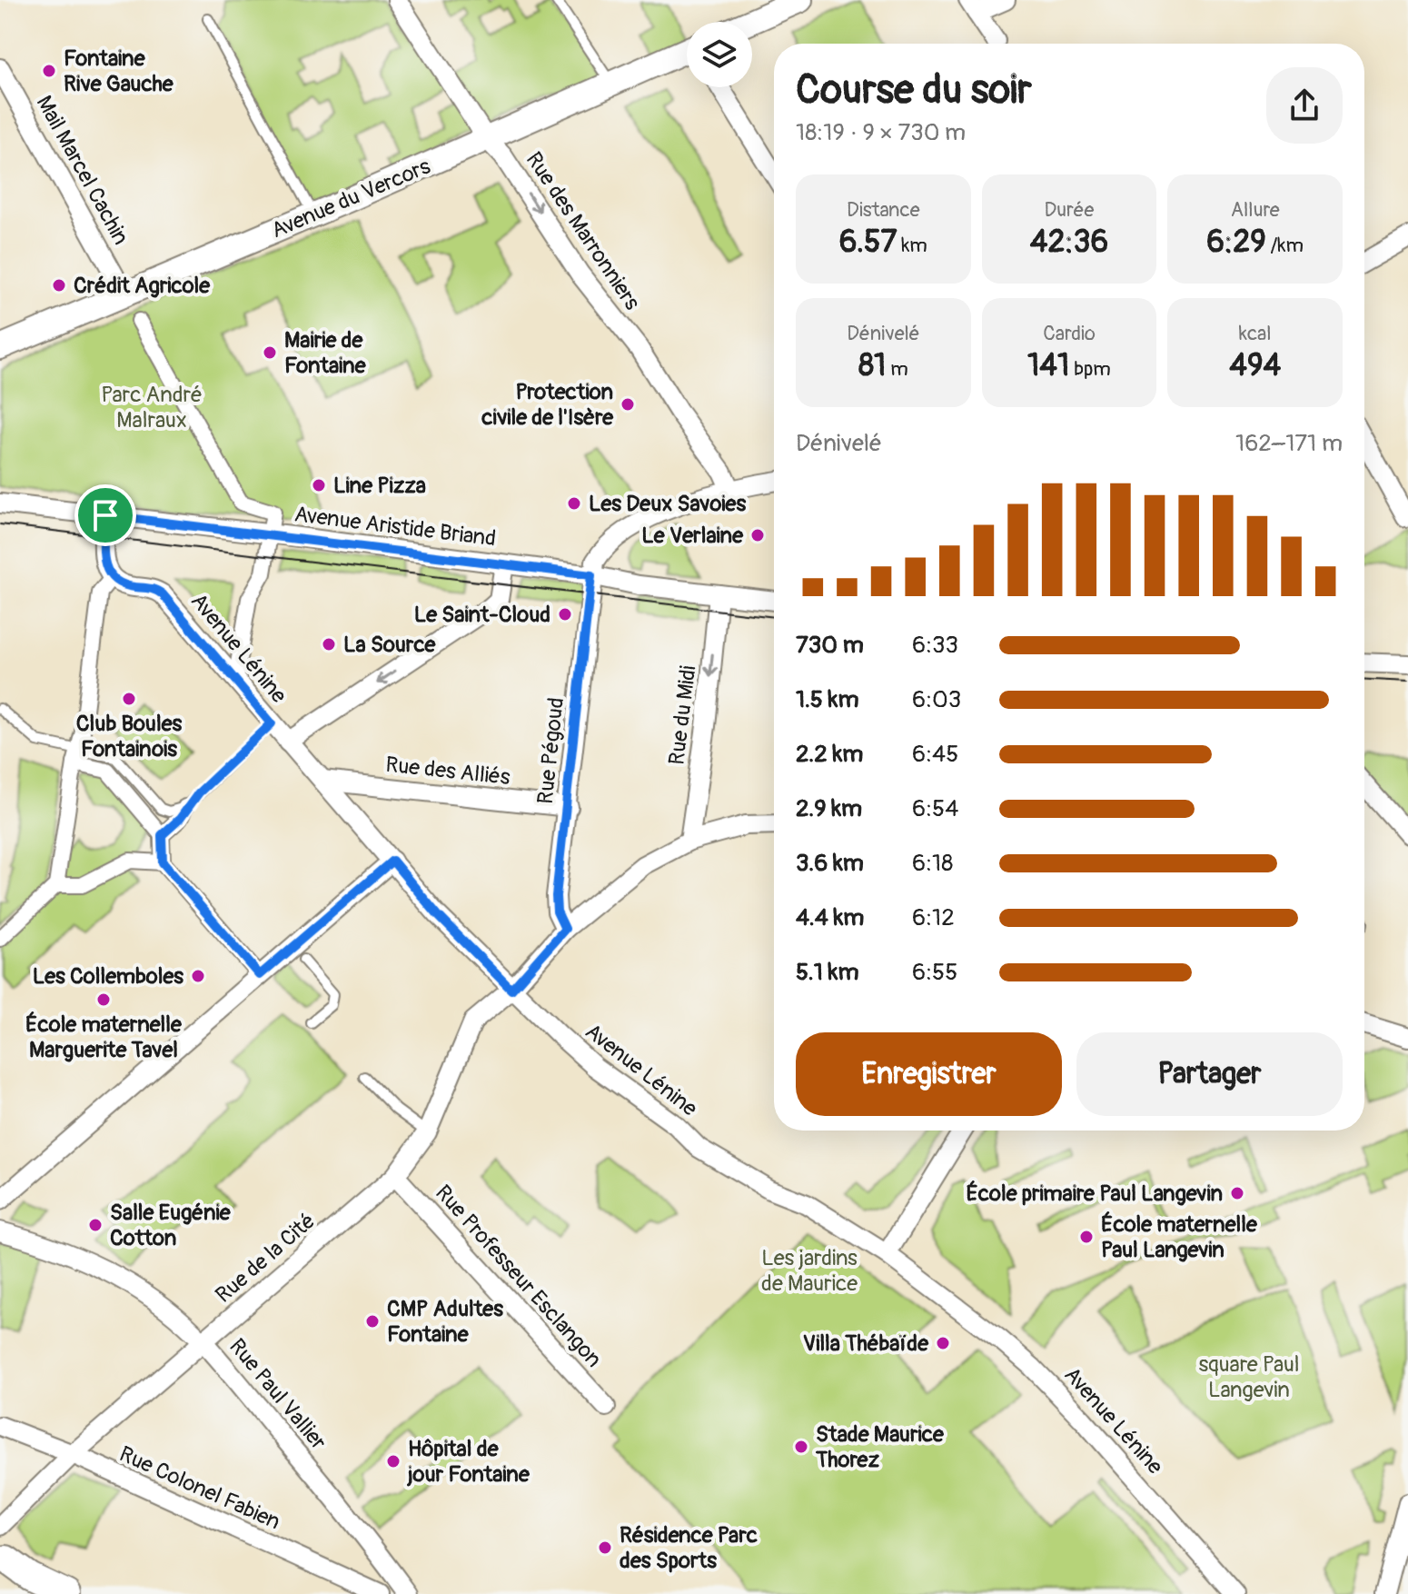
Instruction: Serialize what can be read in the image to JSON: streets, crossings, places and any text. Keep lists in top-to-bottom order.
{
  "streets": {
    "street": [
      "Mail Marcel Cachin",
      "Avenue du Vercors",
      "Rue des Marronniers",
      "Avenue Aristide Briand",
      "Avenue Lénine",
      "Rue du Midi",
      "Rue Pégoud",
      "Rue des Alliés",
      "Rue de la Cité",
      "Rue Professeur Esclangon",
      "Rue Paul Vallier",
      "Rue Colonel Fabien"
    ]
  },
  "crossings": [
    ["Mail Marcel Cachin", "Avenue du Vercors"],
    ["Avenue du Vercors", "Rue des Marronniers"],
    ["Avenue Aristide Briand", "Rue du Midi"],
    ["Avenue Aristide Briand", "Rue Pégoud"],
    ["Avenue Lénine", "Rue des Alliés"],
    ["Avenue Lénine", "Rue de la Cité"],
    ["Rue du Midi", "Rue de la Cité"],
    ["Rue Pégoud", "Rue des Alliés"],
    ["Rue Pégoud", "Rue de la Cité"],
    ["Rue de la Cité", "Rue Professeur Esclangon"],
    ["Rue de la Cité", "Rue Paul Vallier"],
    ["Rue de la Cité", "Rue Colonel Fabien"]
  ],
  "one_way": ["Rue des Marronniers", "Rue du Midi"],
  "parks": ["Parc André Malraux", "Les jardins de Maurice", "square Paul Langevin"],
  "places": [
    "Fontaine Rive Gauche",
    "Crédit Agricole",
    "Mairie de Fontaine",
    "Protection civile de l'Isère",
    "Line Pizza",
    "Les Deux Savoies",
    "Le Verlaine",
    "Le Saint-Cloud",
    "La Source",
    "Club Boules Fontainois",
    "Les Collemboles",
    "École maternelle Marguerite Tavel",
    "École primaire Paul Langevin",
    "Salle Eugénie Cotton",
    "École maternelle Paul Langevin",
    "CMP Adultes Fontaine",
    "Villa Thébaïde",
    "Stade Maurice Thorez",
    "Hôpital de jour Fontaine",
    "Résidence Parc des Sports"
  ],
  "page": {
    "heading": ["Course du soir", "18:19 · 9 × 730 m"],
    "stats": [
      ["Distance", "6.57 km"],
      ["Durée", "42:36"],
      ["Allure", "6:29 /km"],
      ["Dénivelé", "81 m"],
      ["Cardio", "141 bpm"],
      ["kcal", "494"]
    ],
    "chart": ["Dénivelé", "162–171 m"],
    "list": [
      {
        "name": "730 m",
        "note": "6:33"
      },
      {
        "name": "1.5 km",
        "note": "6:03"
      },
      {
        "name": "2.2 km",
        "note": "6:45"
      },
      {
        "name": "2.9 km",
        "note": "6:54"
      },
      {
        "name": "3.6 km",
        "note": "6:18"
      },
      {
        "name": "4.4 km",
        "note": "6:12"
      },
      {
        "name": "5.1 km",
        "note": "6:55"
      }
    ],
    "buttons": ["Enregistrer", "Partager"]
  }
}
